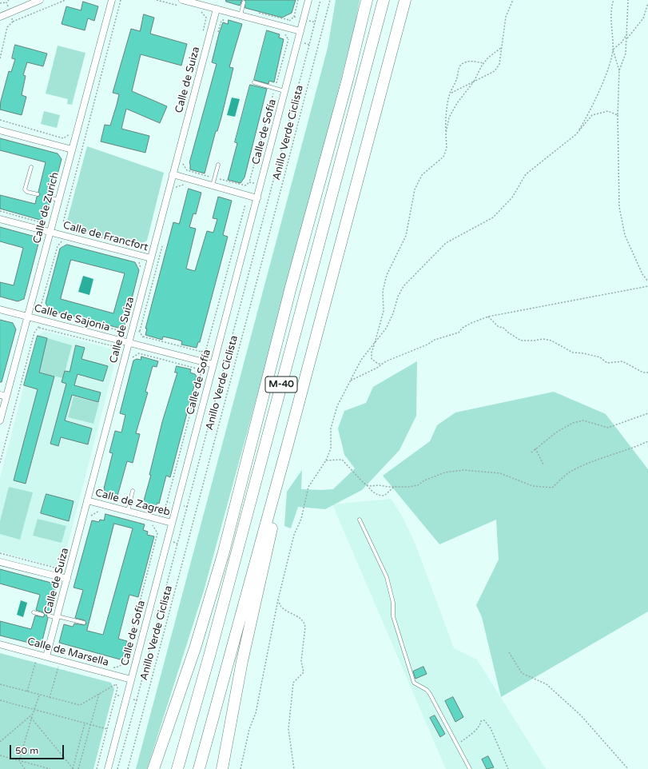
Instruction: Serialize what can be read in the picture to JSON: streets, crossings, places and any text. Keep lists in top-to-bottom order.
{
  "streets": {
    "highway": ["M-40"],
    "street": [
      "Calle de Suiza",
      "Calle de Sofía",
      "Calle de Zurich",
      "Calle de Francfort",
      "Calle de Sajonia",
      "Calle de Zagreb",
      "Calle de Marsella"
    ],
    "path": ["Anillo Verde Ciclista"]
  },
  "crossings": [
    ["Calle de Suiza", "Calle de Francfort"],
    ["Calle de Suiza", "Calle de Sajonia"],
    ["Calle de Suiza", "Calle de Zagreb"],
    ["Calle de Suiza", "Calle de Marsella"],
    ["Calle de Sofía", "Calle de Sajonia"],
    ["Calle de Sofía", "Calle de Zagreb"],
    ["Calle de Sofía", "Calle de Marsella"],
    ["Calle de Zurich", "Calle de Francfort"],
    ["Calle de Zurich", "Calle de Sajonia"]
  ],
  "scale_bar": "50 m"
}
